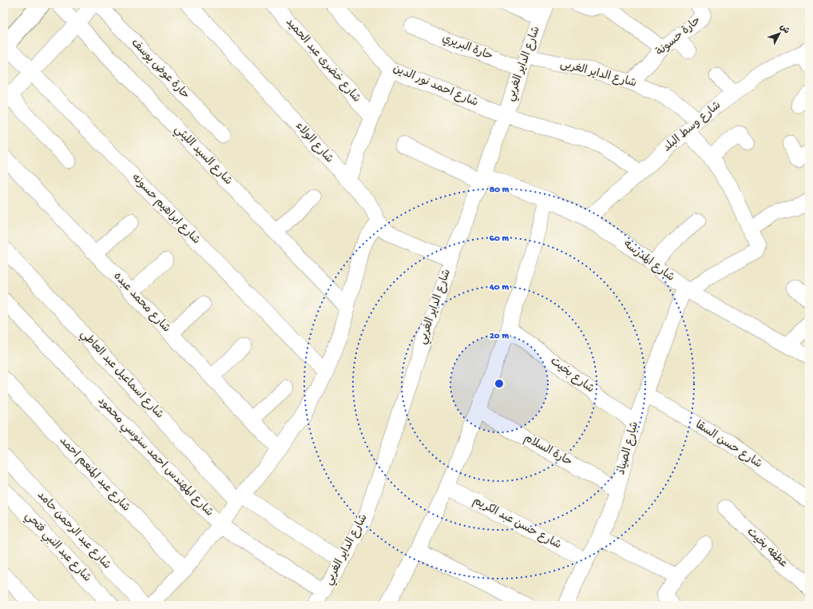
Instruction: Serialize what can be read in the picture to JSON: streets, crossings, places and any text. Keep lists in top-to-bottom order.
{
  "streets": {
    "street": [
      "حارة حسونة",
      "حارة البريري",
      "شارع خضرى عبد الحميد",
      "شارع الداير الغربي",
      "حارة عوض يوسف",
      "شارع الداير الغربى",
      "شارع احمد نور الدين",
      "شارع وسط البلد",
      "شارع الولاء",
      "شارع السيد الليثي",
      "شارع ابراهيم حسونه",
      "شارع المدرسه",
      "شارع محمد عبده",
      "شارع اسماعيل عبد العاطي",
      "شارع بخيت",
      "شارع حسن السقا",
      "شارع الصياد",
      "حارة السلام",
      "شارع المهندس احمد سنوسي محمود",
      "شارع عبد المنعم احمد",
      "شارع حسن عبد الكريم",
      "شارع عبد الرحمن حامد",
      "شارع عبد النبي فتحي",
      "عطفه بخيت"
    ]
  },
  "crossings": [
    ["حارة حسونة", "شارع الداير الغربى"],
    ["حارة البريري", "شارع الداير الغربي"],
    ["حارة البريري", "شارع الداير الغربى"],
    ["شارع الداير الغربي", "شارع الداير الغربى"],
    ["شارع الداير الغربي", "شارع احمد نور الدين"],
    ["شارع الداير الغربي", "شارع المدرسه"],
    ["شارع الداير الغربي", "شارع اسماعيل عبد العاطي"],
    ["شارع الداير الغربي", "شارع المهندس احمد سنوسي محمود"],
    ["شارع الداير الغربى", "شارع وسط البلد"],
    ["شارع الداير الغربى", "شارع المدرسه"],
    ["شارع الداير الغربى", "شارع الصياد"],
    ["شارع احمد نور الدين", "شارع وسط البلد"],
    ["شارع وسط البلد", "شارع المدرسه"],
    ["شارع المدرسه", "شارع الصياد"],
    ["شارع بخيت", "شارع الصياد"],
    ["شارع حسن السقا", "شارع الصياد"],
    ["شارع الصياد", "حارة السلام"],
    ["شارع الصياد", "شارع حسن عبد الكريم"]
  ],
  "north": "top right",
  "rings": [
    "80 m",
    "60 m",
    "40 m",
    "20 m"
  ]
}
